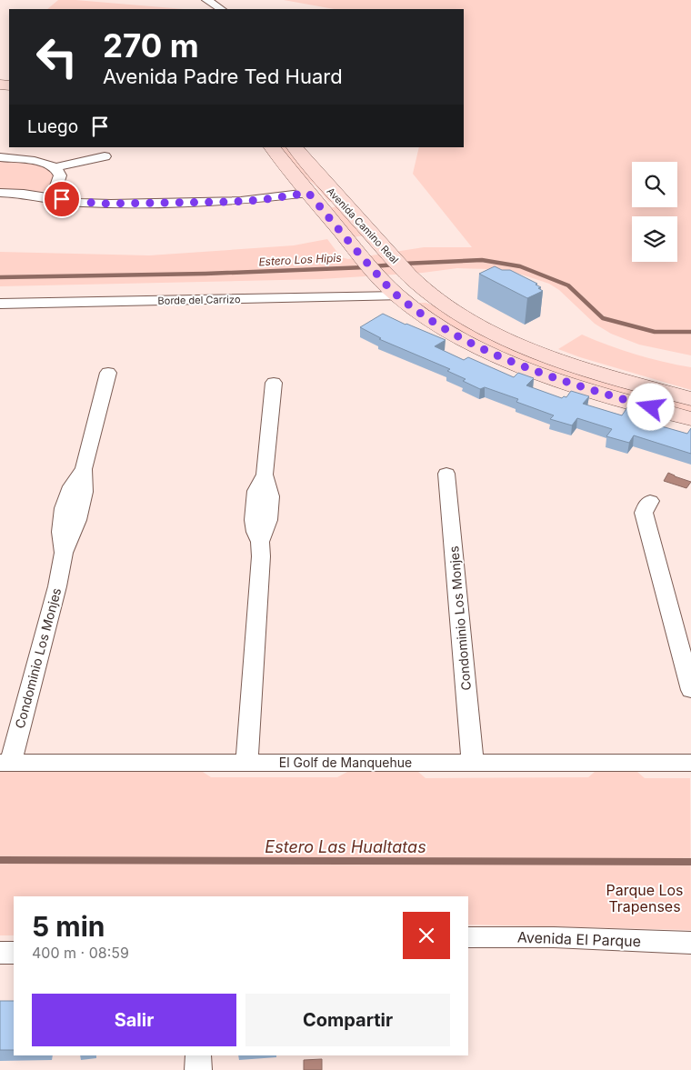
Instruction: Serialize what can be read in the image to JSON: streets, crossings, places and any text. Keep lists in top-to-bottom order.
{
  "streets": {
    "main road": ["Avenida Camino Real"],
    "street": [
      "Borde del Carrizo",
      "Condominio Los Monjes",
      "El Golf de Manquehue",
      "Avenida El Parque"
    ]
  },
  "crossings": [
    ["Avenida Camino Real", "Borde del Carrizo"],
    ["Condominio Los Monjes", "El Golf de Manquehue"]
  ],
  "water": ["Estero Los Hipis", "Estero Las Hualtatas"],
  "parks": ["Parque Los Trapenses"],
  "page": {
    "turn": ["270 m", "Avenida Padre Ted Huard"],
    "then": "Luego",
    "heading": ["5 min", "400 m · 08:59"],
    "buttons": ["Salir", "Compartir"]
  }
}
